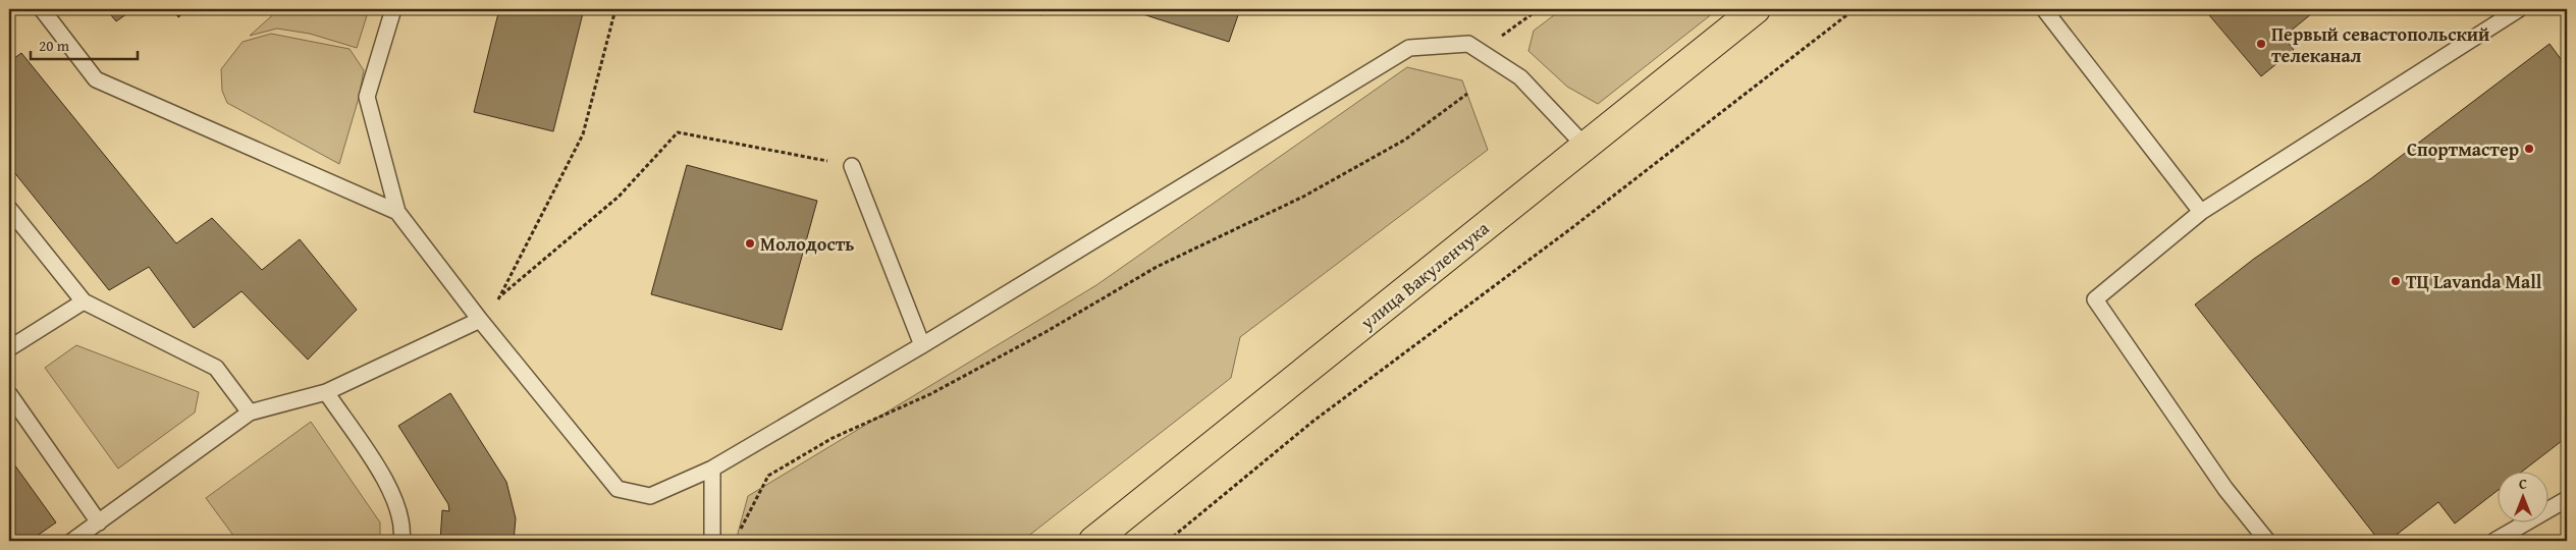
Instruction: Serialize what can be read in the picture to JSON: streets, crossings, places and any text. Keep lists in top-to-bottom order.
{
  "streets": {
    "main road": ["улица Вакуленчука"]
  },
  "places": [
    "Первый севастопольский телеканал",
    "Спортмастер",
    "Молодость",
    "ТЦ Lavanda Mall"
  ],
  "scale_bar": "20 m",
  "north": "top"
}
